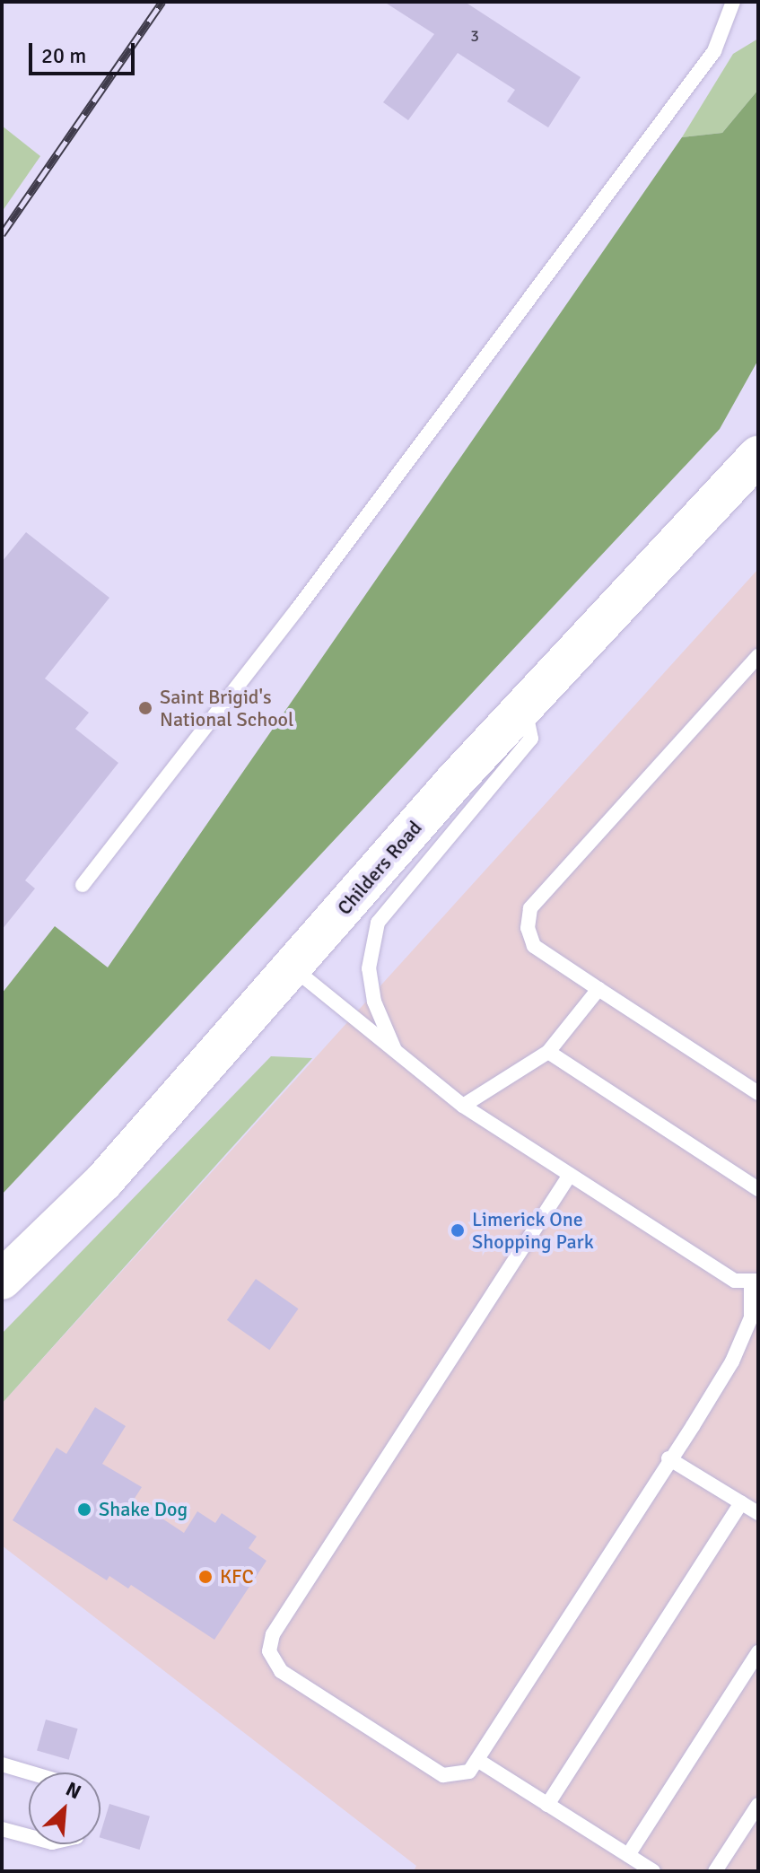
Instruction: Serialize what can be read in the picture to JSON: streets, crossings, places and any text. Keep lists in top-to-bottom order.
{
  "streets": {
    "main road": ["Childers Road"]
  },
  "places": [
    "Saint Brigid's National School",
    "Limerick One Shopping Park",
    "Shake Dog",
    "KFC"
  ],
  "house_numbers": ["3"],
  "scale_bar": "20 m",
  "north": "top right"
}
